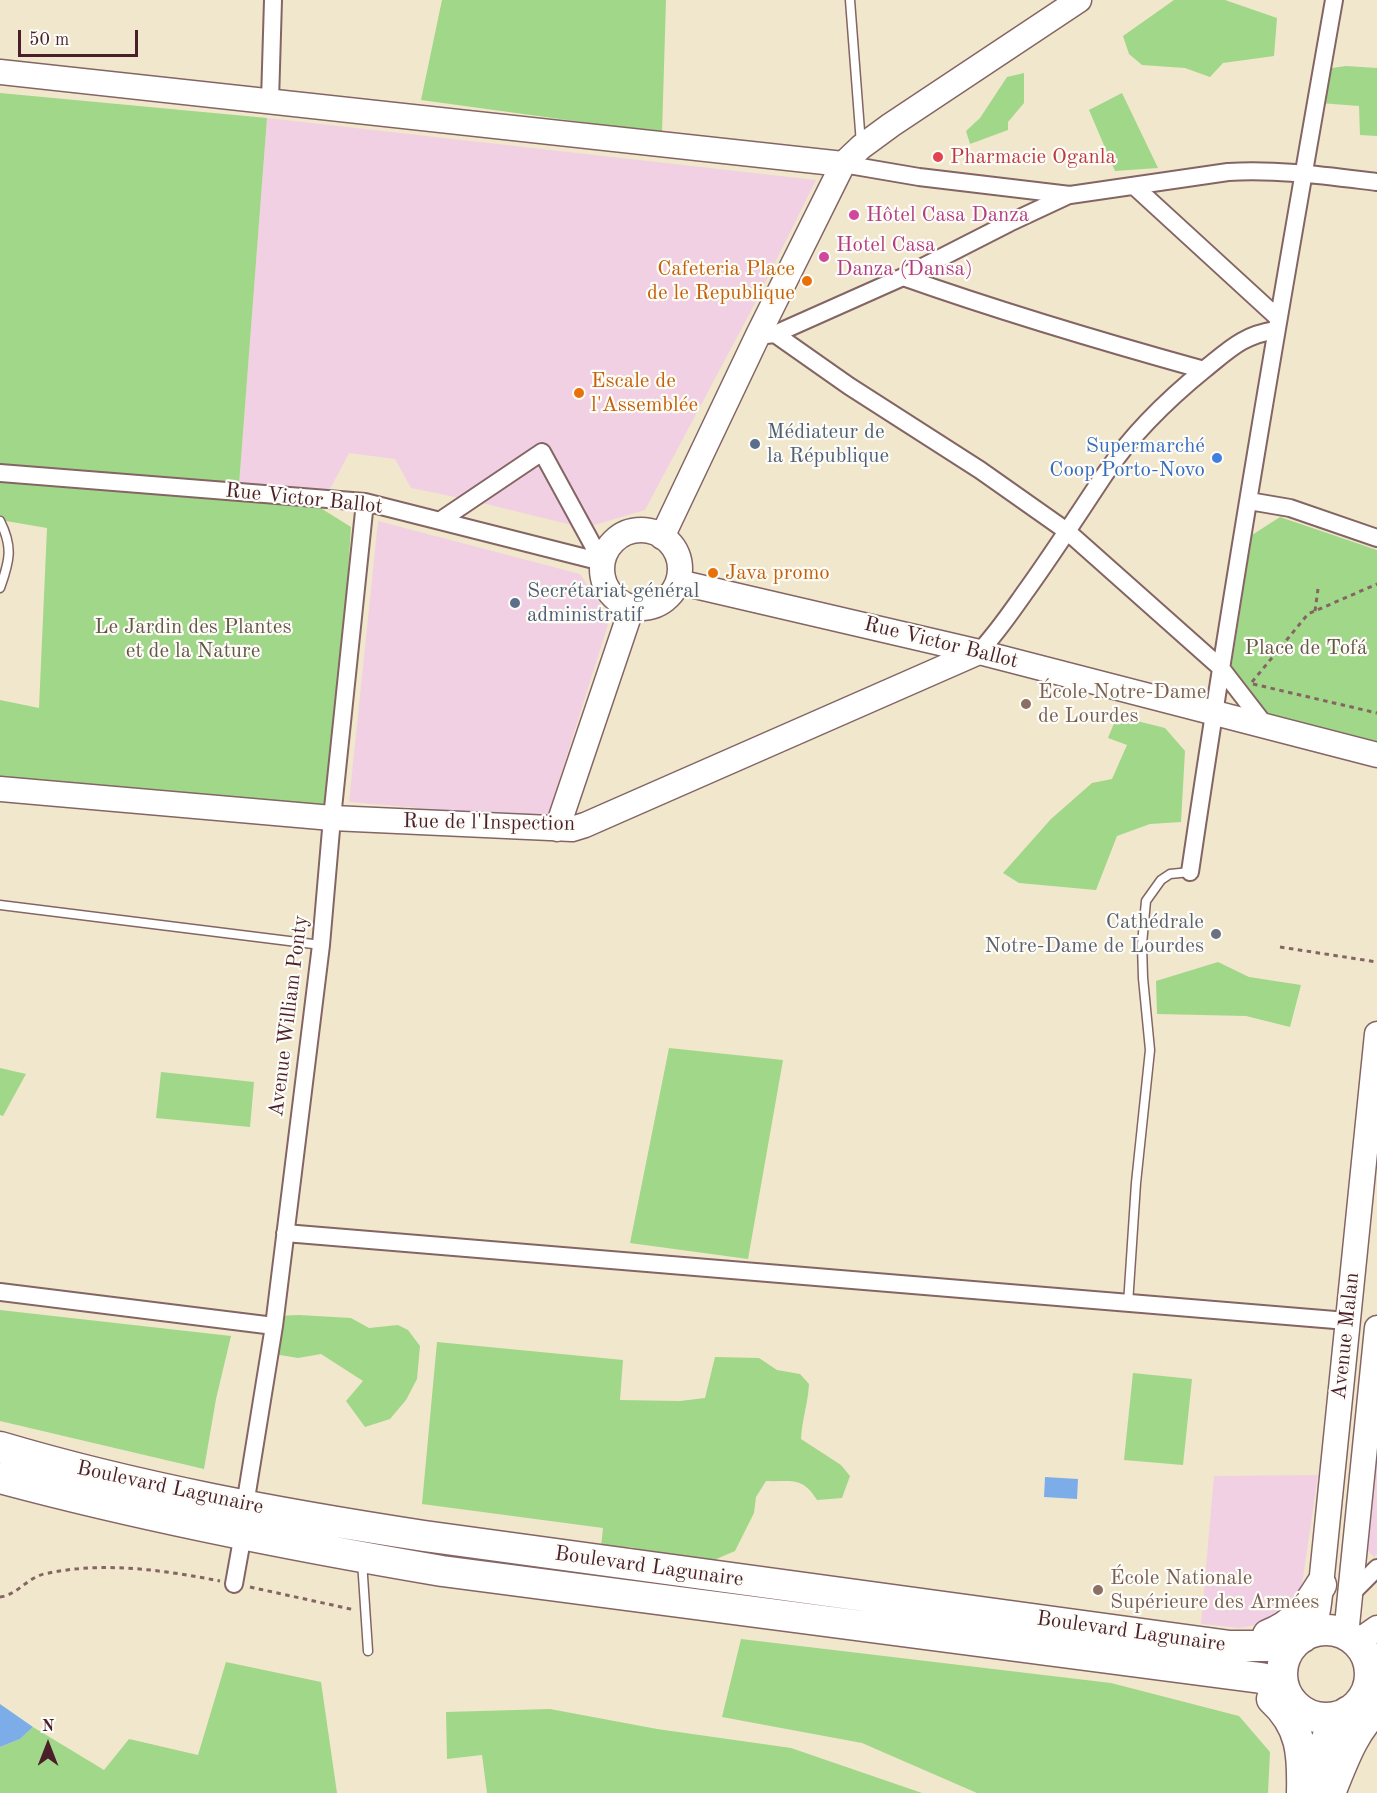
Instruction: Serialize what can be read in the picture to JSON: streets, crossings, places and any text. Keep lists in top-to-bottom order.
{
  "streets": {
    "highway": ["Boulevard Lagunaire"],
    "main road": ["Rue Victor Ballot", "Rue de l'Inspection", "Avenue Malan"],
    "street": ["Avenue William Ponty"]
  },
  "crossings": [
    ["Rue Victor Ballot", "Rue de l'Inspection"],
    ["Rue Victor Ballot", "Avenue William Ponty"],
    ["Rue de l'Inspection", "Avenue William Ponty"],
    ["Avenue William Ponty", "Boulevard Lagunaire"],
    ["Avenue Malan", "Boulevard Lagunaire"]
  ],
  "parks": ["Le Jardin des Plantes et de la Nature", "Place de Tofá"],
  "places": [
    "Pharmacie Oganla",
    "Hôtel Casa Danza",
    "Hotel Casa Danza (Dansa)",
    "Cafeteria Place de le Republique",
    "Escale de l'Assemblée",
    "Médiateur de la République",
    "Supermarché Coop Porto-Novo",
    "Java promo",
    "Secrétariat général administratif",
    "École Notre-Dame de Lourdes",
    "Cathédrale Notre-Dame de Lourdes",
    "École Nationale Supérieure des Armées"
  ],
  "scale_bar": "50 m",
  "north": "top"
}
